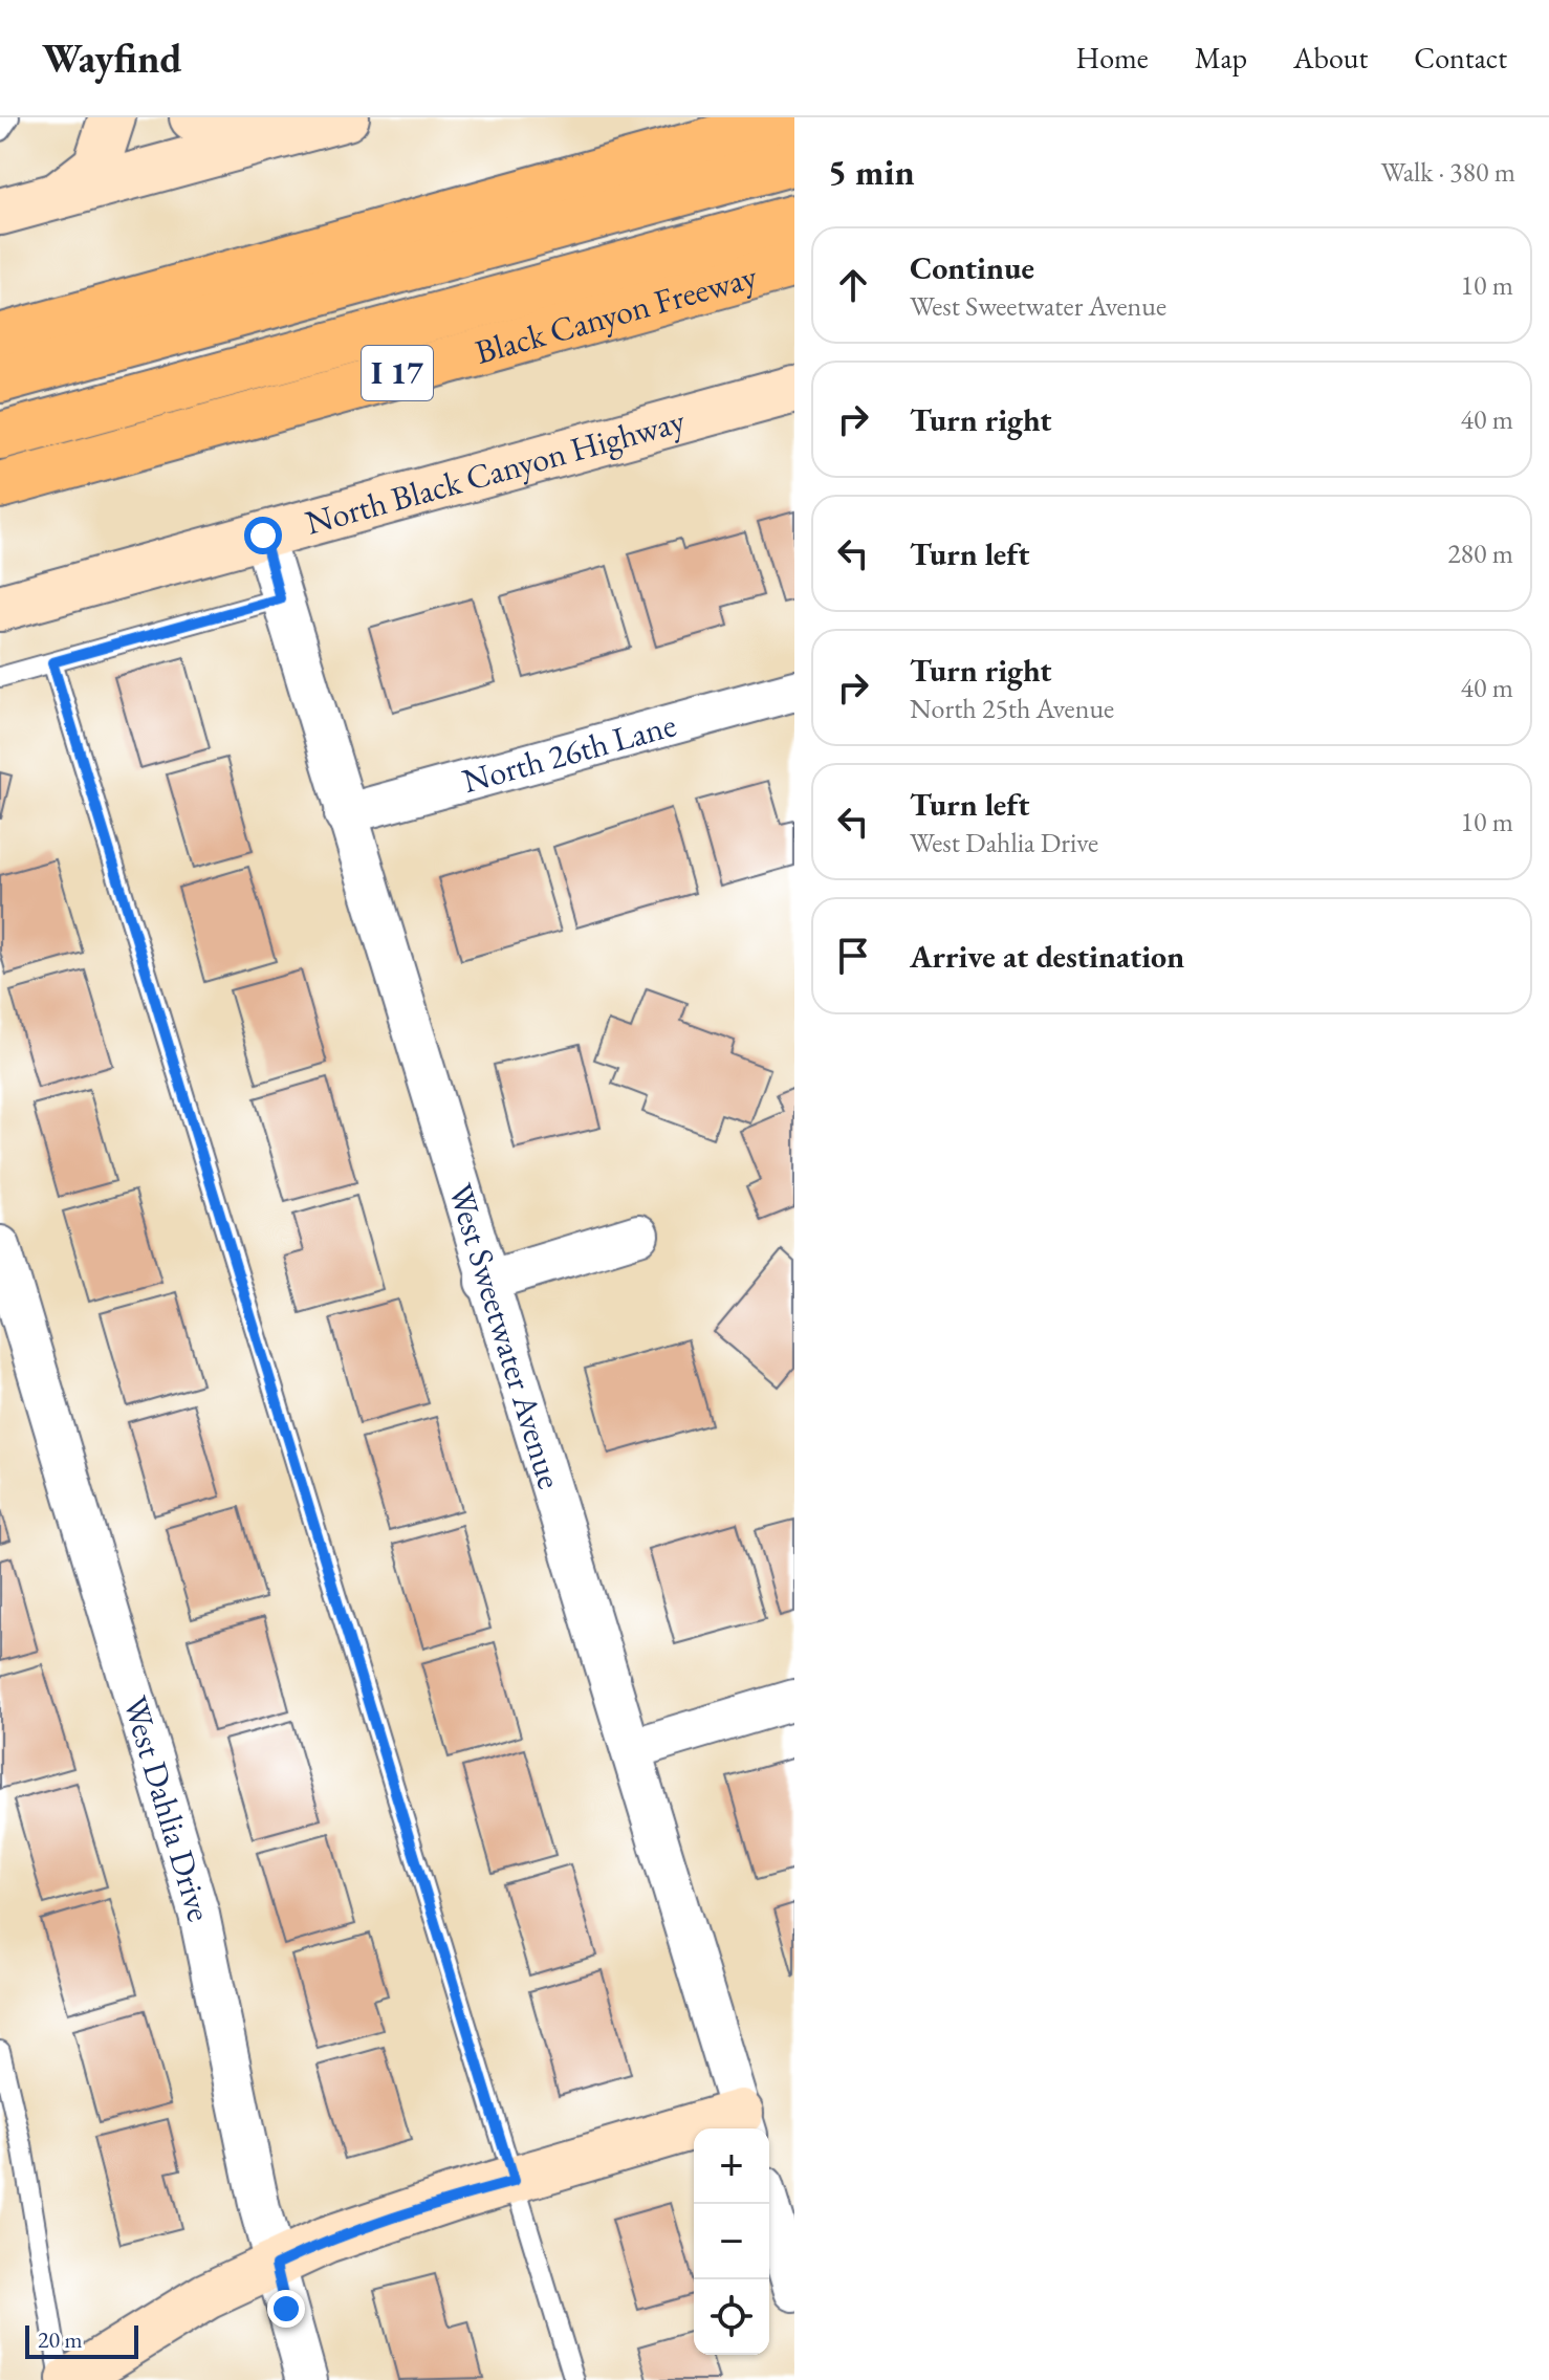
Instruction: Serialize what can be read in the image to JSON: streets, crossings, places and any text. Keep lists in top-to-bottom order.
{
  "streets": {
    "highway": ["Black Canyon Freeway", "I 17"],
    "main road": ["North Black Canyon Highway"],
    "street": ["North 26th Lane", "West Sweetwater Avenue", "West Dahlia Drive"]
  },
  "crossings": [
    ["North Black Canyon Highway", "West Sweetwater Avenue"],
    ["North 26th Lane", "West Sweetwater Avenue"]
  ],
  "scale_bar": "20 m",
  "page": {
    "header": "Wayfind",
    "nav": [
      "Home",
      "Map",
      "About",
      "Contact"
    ],
    "heading": ["5 min", "Walk · 380 m"],
    "list": [
      ["Continue", "West Sweetwater Avenue", "10 m"],
      ["Turn right", "40 m"],
      ["Turn left", "280 m"],
      ["Turn right", "North 25th Avenue", "40 m"],
      ["Turn left", "West Dahlia Drive", "10 m"],
      "Arrive at destination"
    ],
    "map_buttons": ["+", "−"],
    "scale": "20 m"
  }
}
